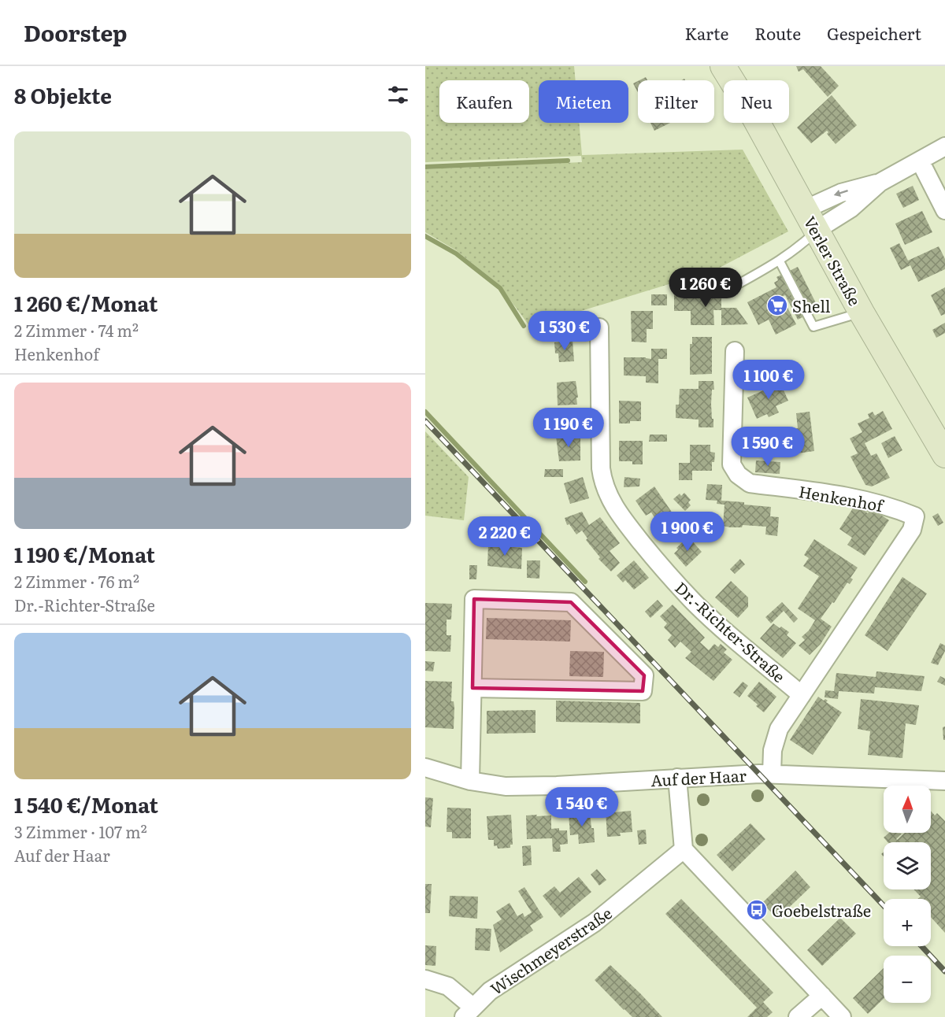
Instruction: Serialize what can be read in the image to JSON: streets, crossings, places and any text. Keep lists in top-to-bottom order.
{
  "streets": {
    "main road": ["Verler Straße"],
    "street": [
      "Henkenhof",
      "Dr.-Richter-Straße",
      "Auf der Haar",
      "Wischmeyerstraße"
    ]
  },
  "crossings": [
    ["Henkenhof", "Dr.-Richter-Straße"]
  ],
  "places": {
    "supermarket": ["Shell"],
    "bus stop": ["Goebelstraße"]
  },
  "north": "top",
  "page": {
    "header": "Doorstep",
    "nav": ["Karte", "Route", "Gespeichert"],
    "heading": "8 Objekte",
    "chip": [
      "Kaufen",
      "Mieten",
      "Filter",
      "Neu"
    ],
    "list": [
      {
        "name": "1 260 €/Monat",
        "note": "2 Zimmer · 74 m² · Henkenhof"
      },
      {
        "name": "1 190 €/Monat",
        "note": "2 Zimmer · 76 m² · Dr.-Richter-Straße"
      },
      {
        "name": "1 540 €/Monat",
        "note": "3 Zimmer · 107 m² · Auf der Haar"
      }
    ],
    "price": [
      "1 260 €",
      "1 530 €",
      "1 100 €",
      "1 190 €",
      "1 590 €",
      "1 900 €",
      "2 220 €",
      "1 540 €"
    ],
    "map_buttons": ["+", "−"]
  }
}
